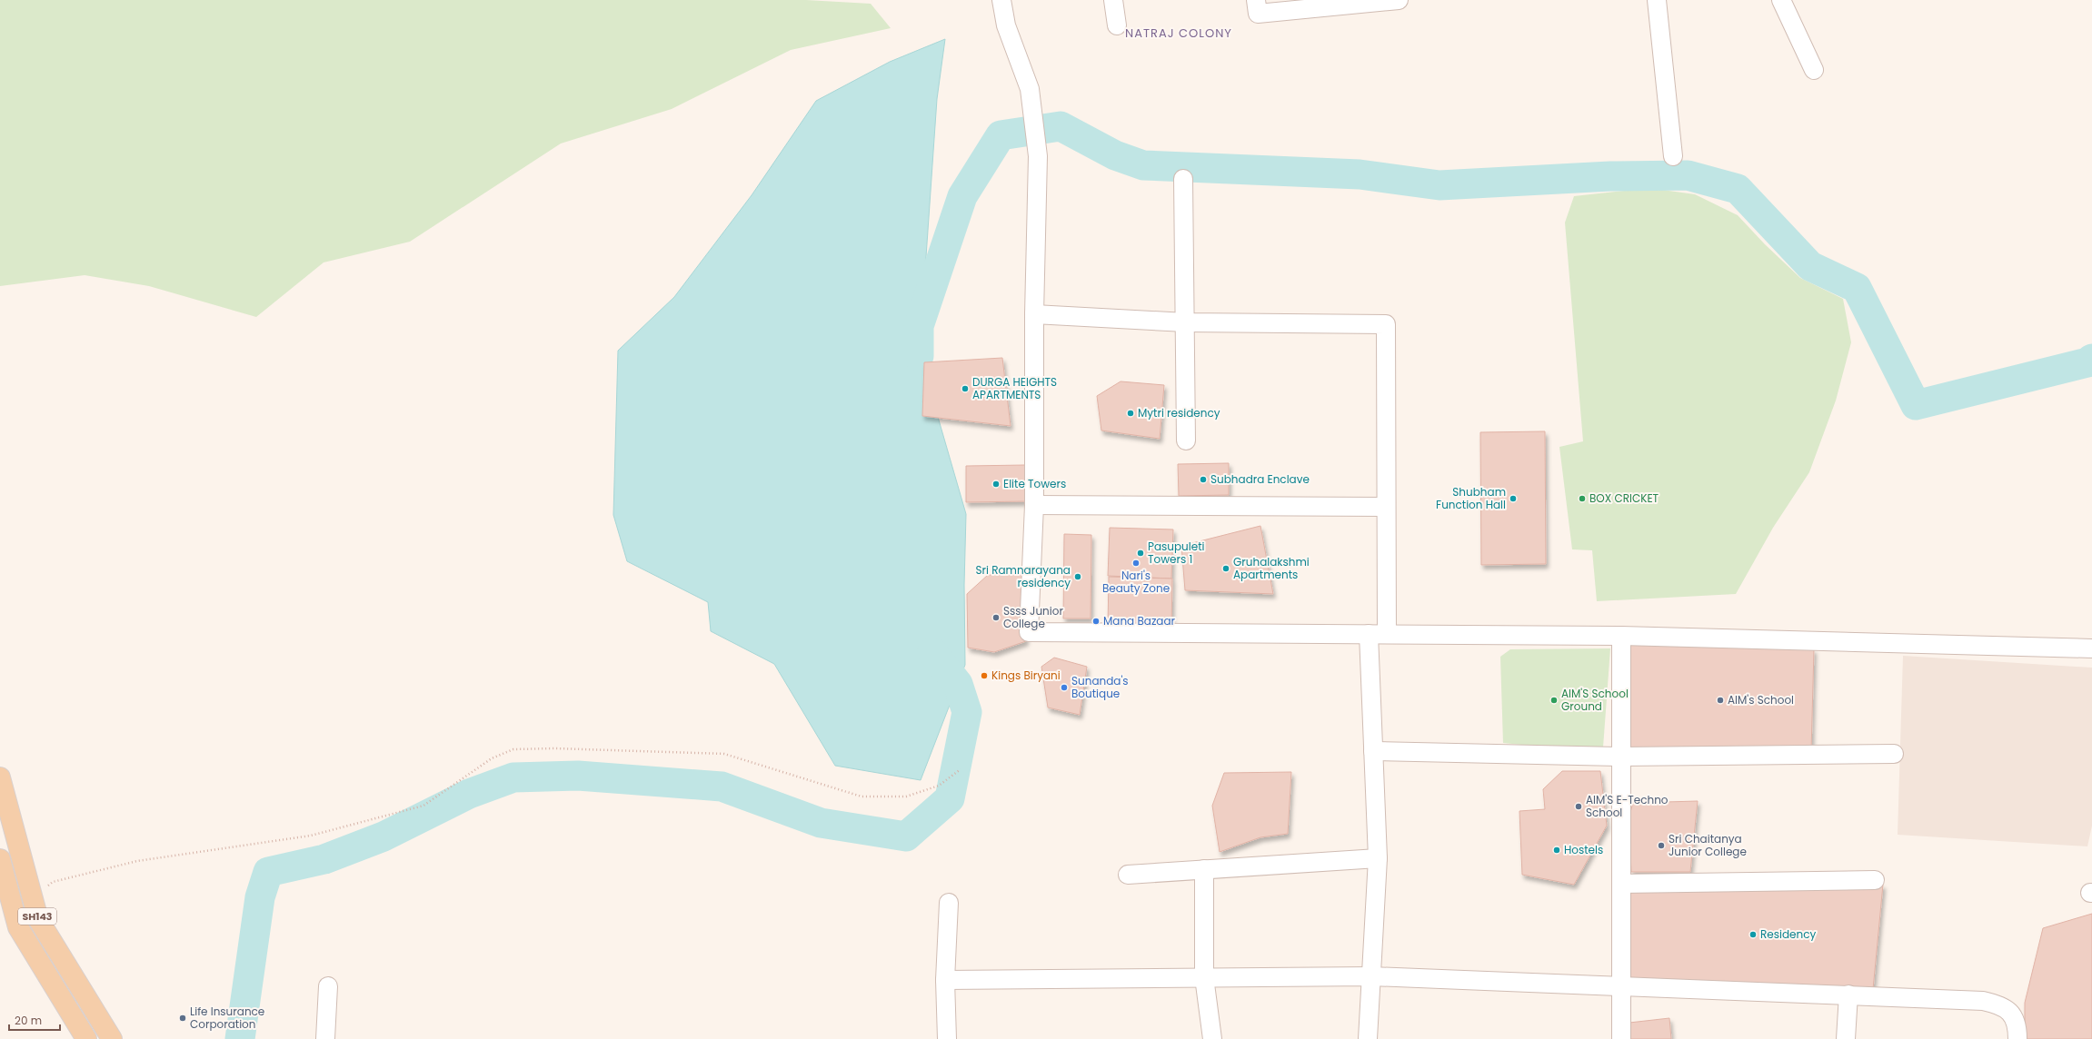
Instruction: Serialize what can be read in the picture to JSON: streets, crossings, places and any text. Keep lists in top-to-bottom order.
{
  "streets": {
    "main road": ["SH143"]
  },
  "districts": ["NATRAJ COLONY"],
  "places": [
    "DURGA HEIGHTS APARTMENTS",
    "Mytri residency",
    "Subhadra Enclave",
    "Elite Towers",
    "Shubham Function Hall",
    "BOX CRICKET",
    "Pasupuleti Towers 1",
    "Nari's Beauty Zone",
    "Gruhalakshmi Apartments",
    "Sri Ramnarayana residency",
    "Ssss Junior College",
    "Mana Bazaar",
    "Kings Biryani",
    "Sunanda's Boutique",
    "AIM'S School Ground",
    "AIM's School",
    "AIM'S E-Techno School",
    "Sri Chaitanya Junior College",
    "Hostels",
    "Residency",
    "Life Insurance Corporation"
  ],
  "scale_bar": "20 m"
}
